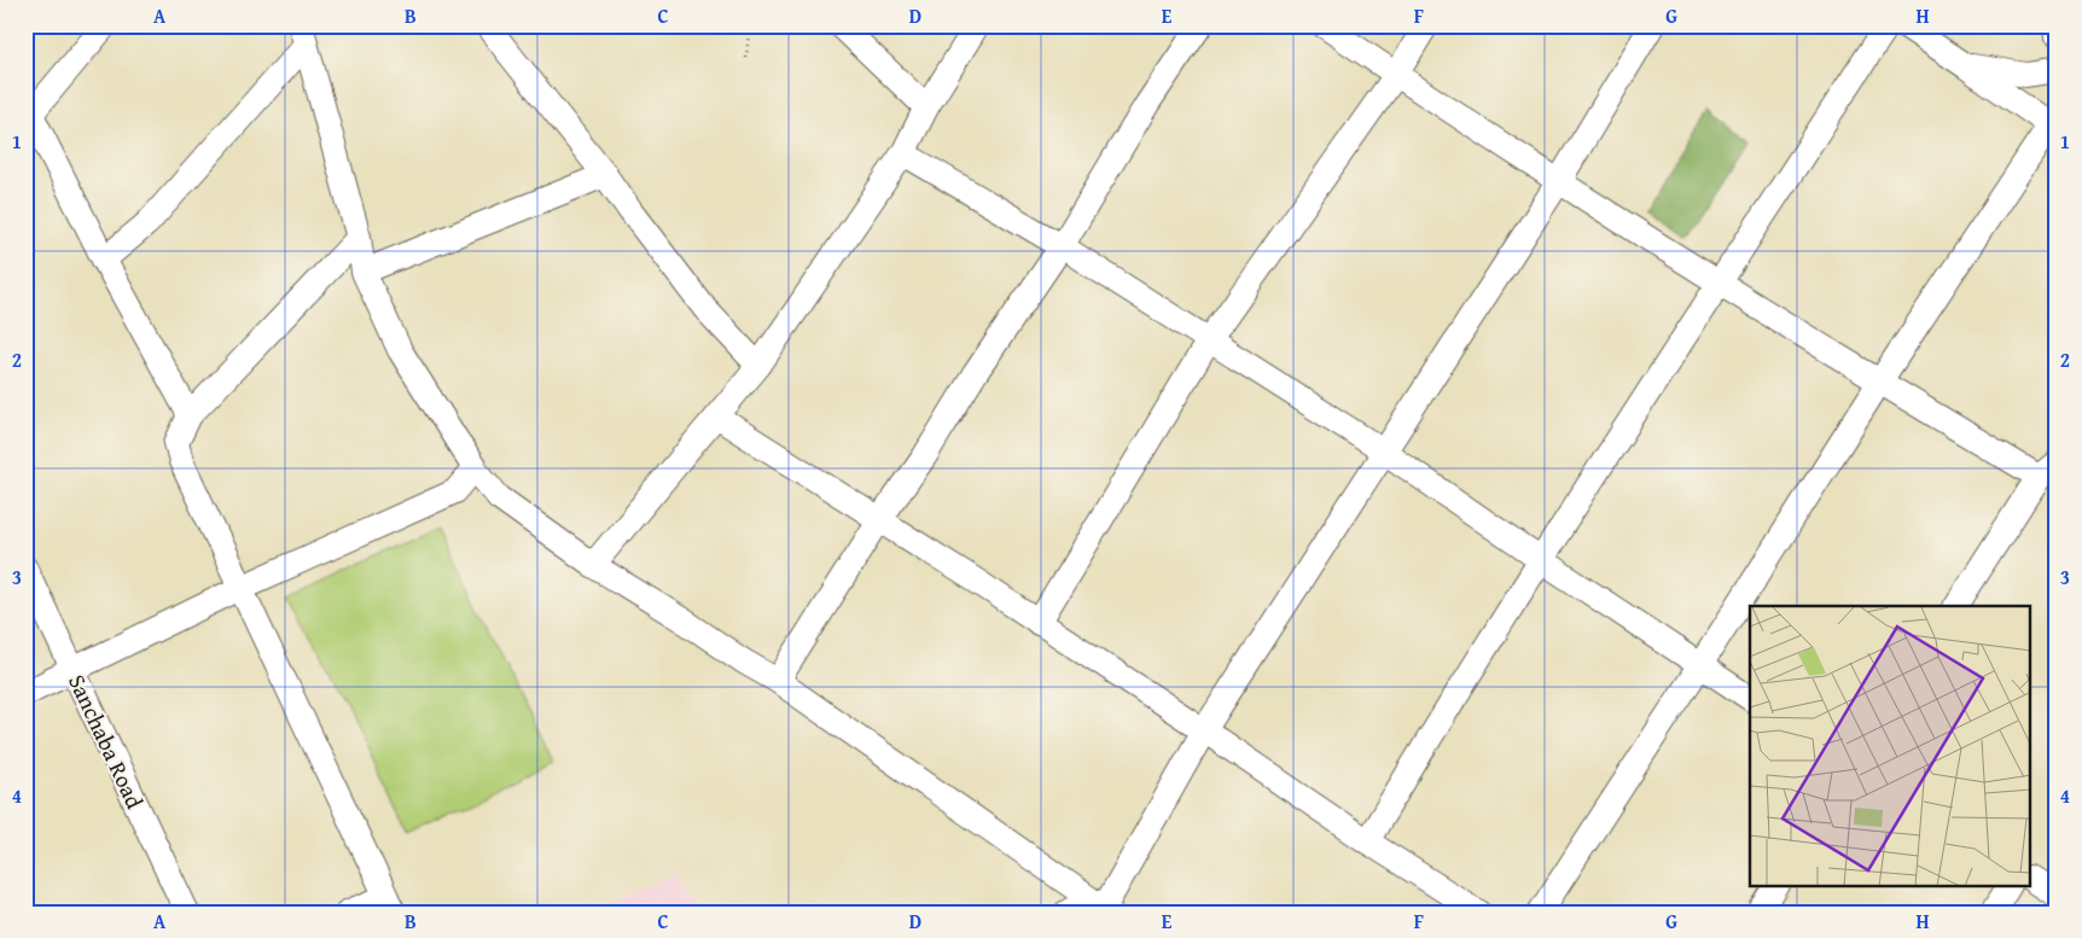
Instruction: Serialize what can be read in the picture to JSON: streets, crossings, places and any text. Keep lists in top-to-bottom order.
{
  "streets": {
    "street": ["Sanchaba Road"]
  },
  "grid": {
    "columns": [
      "A",
      "B",
      "C",
      "D",
      "E",
      "F",
      "G",
      "H"
    ],
    "rows": [
      "1",
      "2",
      "3",
      "4"
    ]
  }
}
